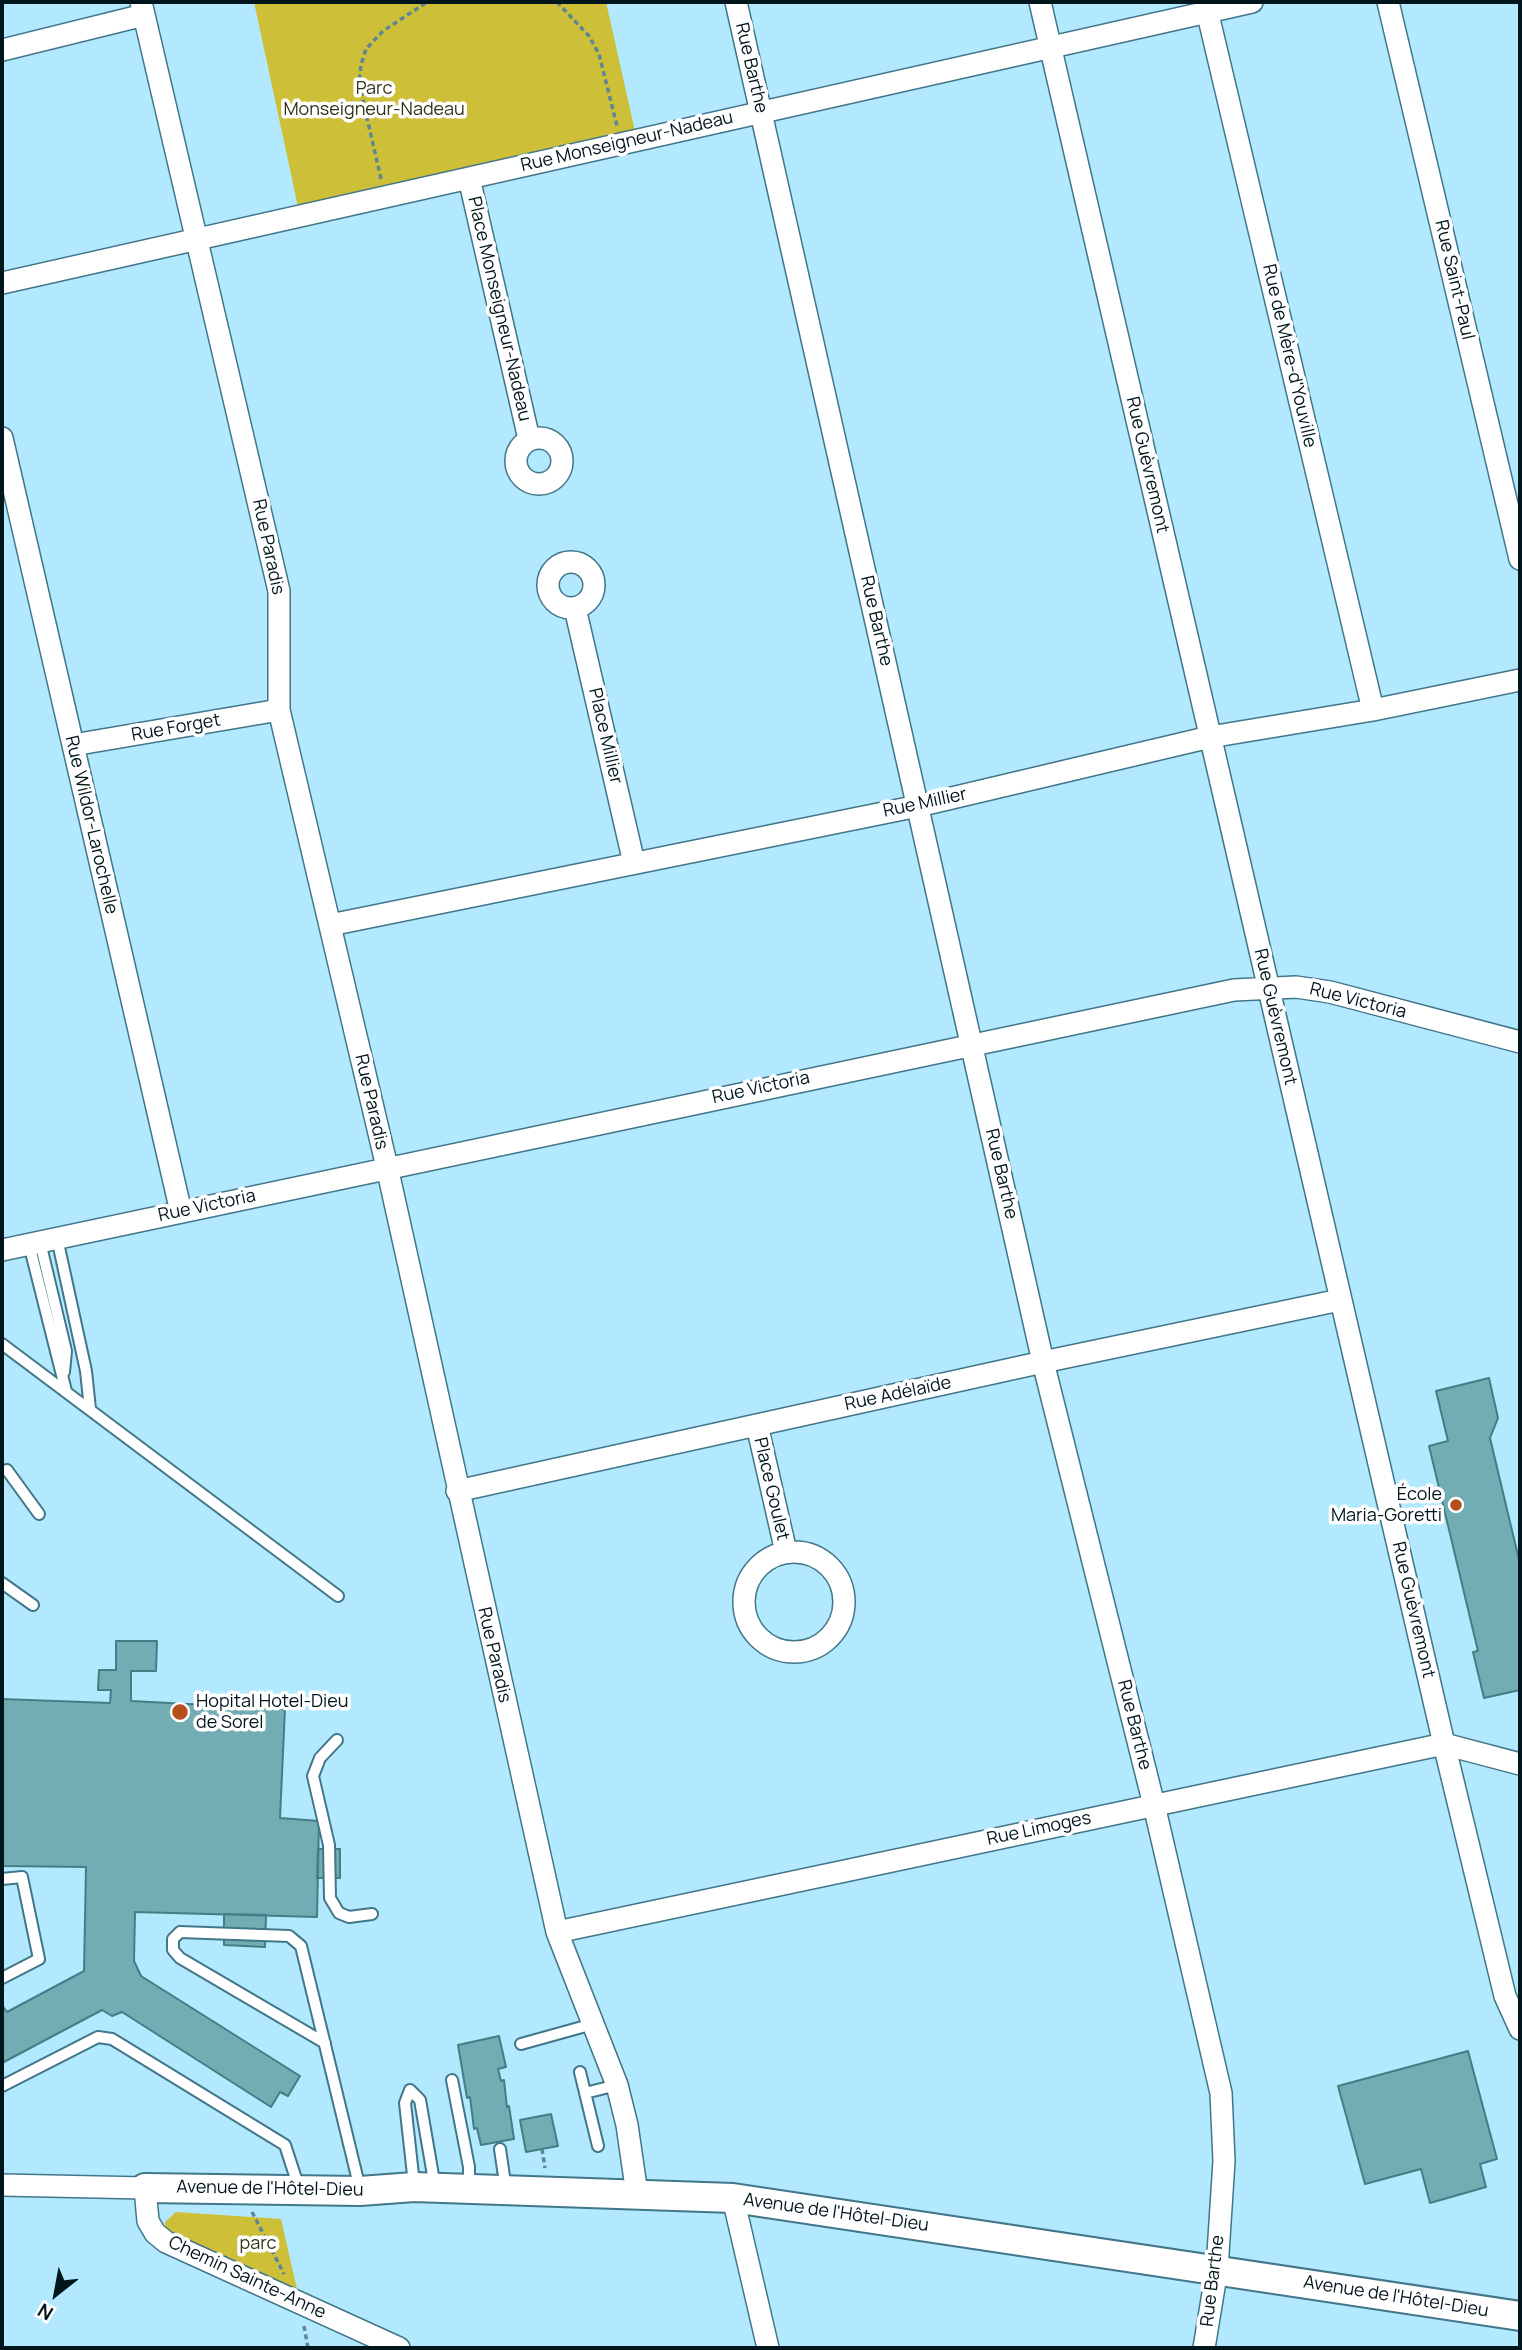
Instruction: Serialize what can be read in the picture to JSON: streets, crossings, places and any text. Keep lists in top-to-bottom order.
{
  "streets": {
    "street": [
      "Rue Barthe",
      "Rue Monseigneur-Nadeau",
      "Rue Saint-Paul",
      "Place Monseigneur-Nadeau",
      "Rue de Mère-d'Youville",
      "Rue Guèvremont",
      "Rue Paradis",
      "Rue Forget",
      "Place Millier",
      "Rue Millier",
      "Rue Wildor-Larochelle",
      "Rue Victoria",
      "Rue Adélaïde",
      "Place Goulet",
      "Rue Limoges",
      "Avenue de l'Hôtel-Dieu",
      "Chemin Sainte-Anne"
    ]
  },
  "crossings": [
    ["Rue Barthe", "Rue Monseigneur-Nadeau"],
    ["Rue Barthe", "Rue Millier"],
    ["Rue Barthe", "Rue Victoria"],
    ["Rue Barthe", "Rue Adélaïde"],
    ["Rue Barthe", "Rue Limoges"],
    ["Rue Barthe", "Avenue de l'Hôtel-Dieu"],
    ["Rue Monseigneur-Nadeau", "Place Monseigneur-Nadeau"],
    ["Rue Monseigneur-Nadeau", "Rue de Mère-d'Youville"],
    ["Rue Monseigneur-Nadeau", "Rue Guèvremont"],
    ["Rue Monseigneur-Nadeau", "Rue Paradis"],
    ["Rue de Mère-d'Youville", "Rue Millier"],
    ["Rue Guèvremont", "Rue Millier"],
    ["Rue Guèvremont", "Rue Victoria"],
    ["Rue Guèvremont", "Rue Adélaïde"],
    ["Rue Guèvremont", "Rue Limoges"],
    ["Rue Paradis", "Rue Forget"],
    ["Rue Paradis", "Rue Millier"],
    ["Rue Paradis", "Rue Victoria"],
    ["Rue Paradis", "Rue Adélaïde"],
    ["Rue Paradis", "Rue Limoges"],
    ["Rue Paradis", "Avenue de l'Hôtel-Dieu"],
    ["Rue Forget", "Rue Wildor-Larochelle"],
    ["Place Millier", "Rue Millier"],
    ["Rue Wildor-Larochelle", "Rue Victoria"],
    ["Rue Adélaïde", "Place Goulet"],
    ["Avenue de l'Hôtel-Dieu", "Chemin Sainte-Anne"]
  ],
  "parks": ["Parc Monseigneur-Nadeau", "parc"],
  "places": ["École Maria-Goretti", "Hopital Hotel-Dieu de Sorel"],
  "north": "bottom left"
}
